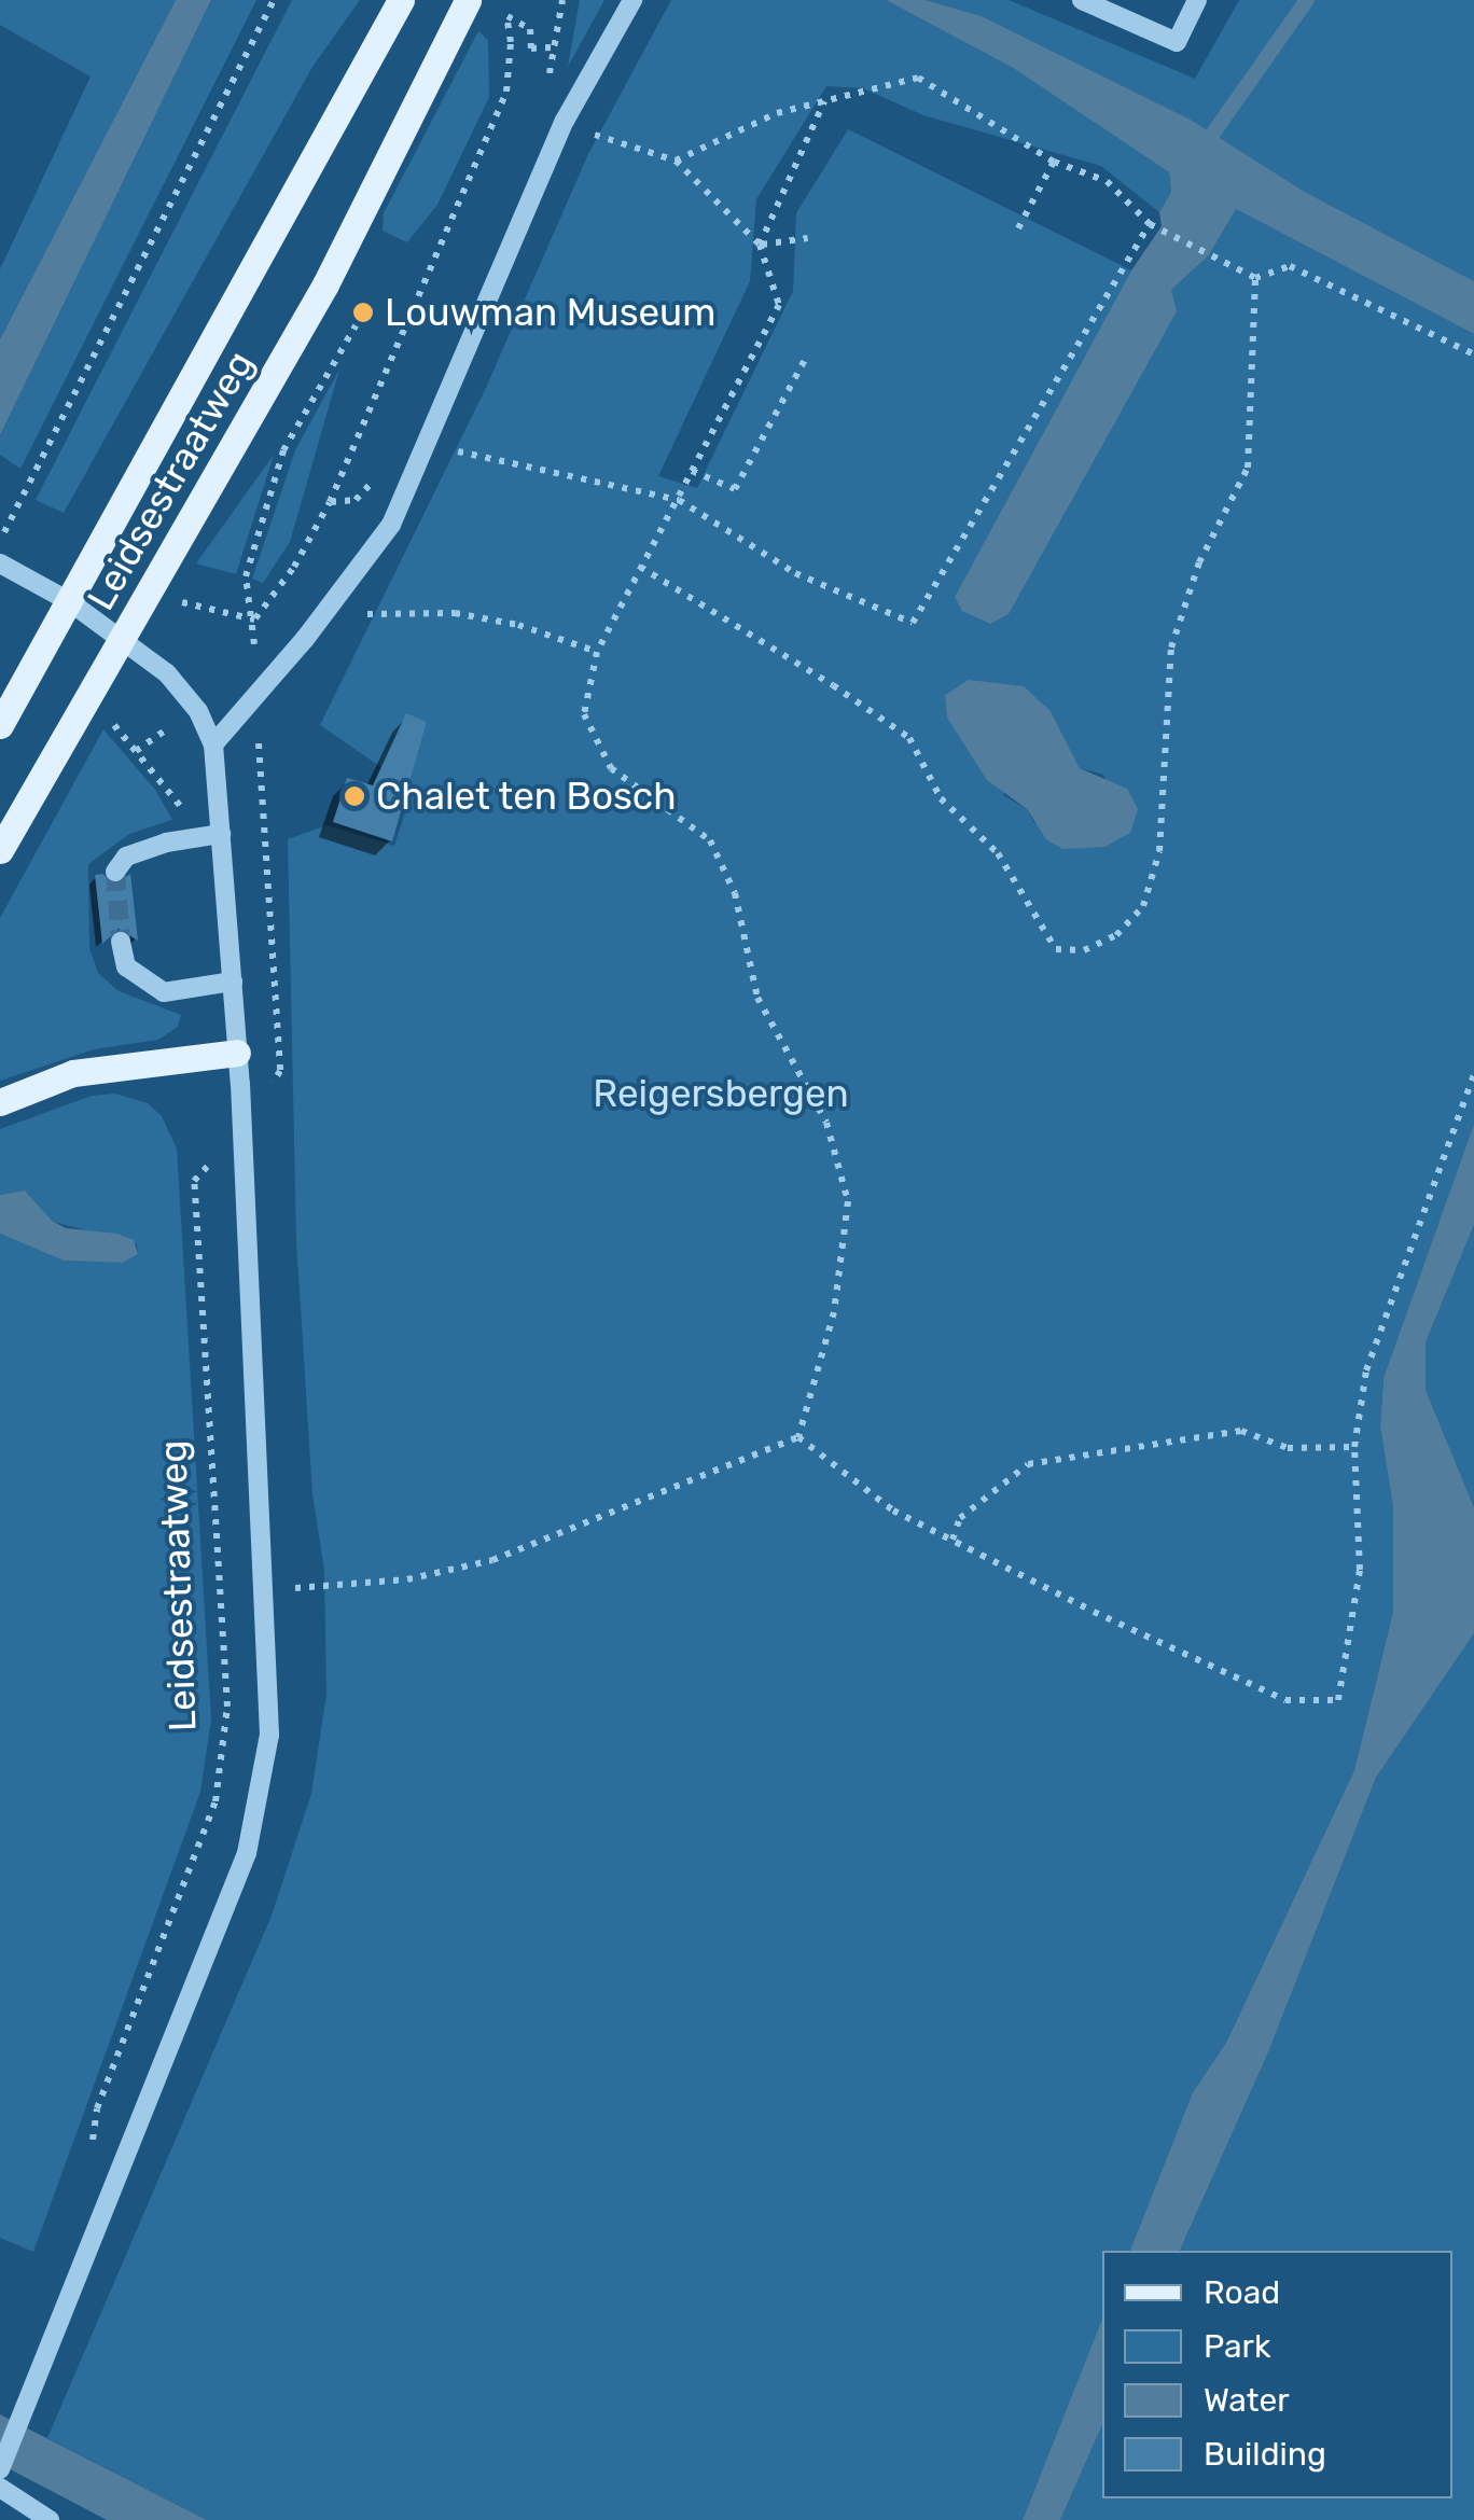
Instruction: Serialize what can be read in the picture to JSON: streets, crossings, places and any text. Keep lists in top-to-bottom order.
{
  "streets": {
    "main road": ["Leidsestraatweg"]
  },
  "parks": ["Reigersbergen"],
  "places": ["Louwman Museum", "Chalet ten Bosch"],
  "legend": [
    "Road",
    "Park",
    "Water",
    "Building"
  ]
}
